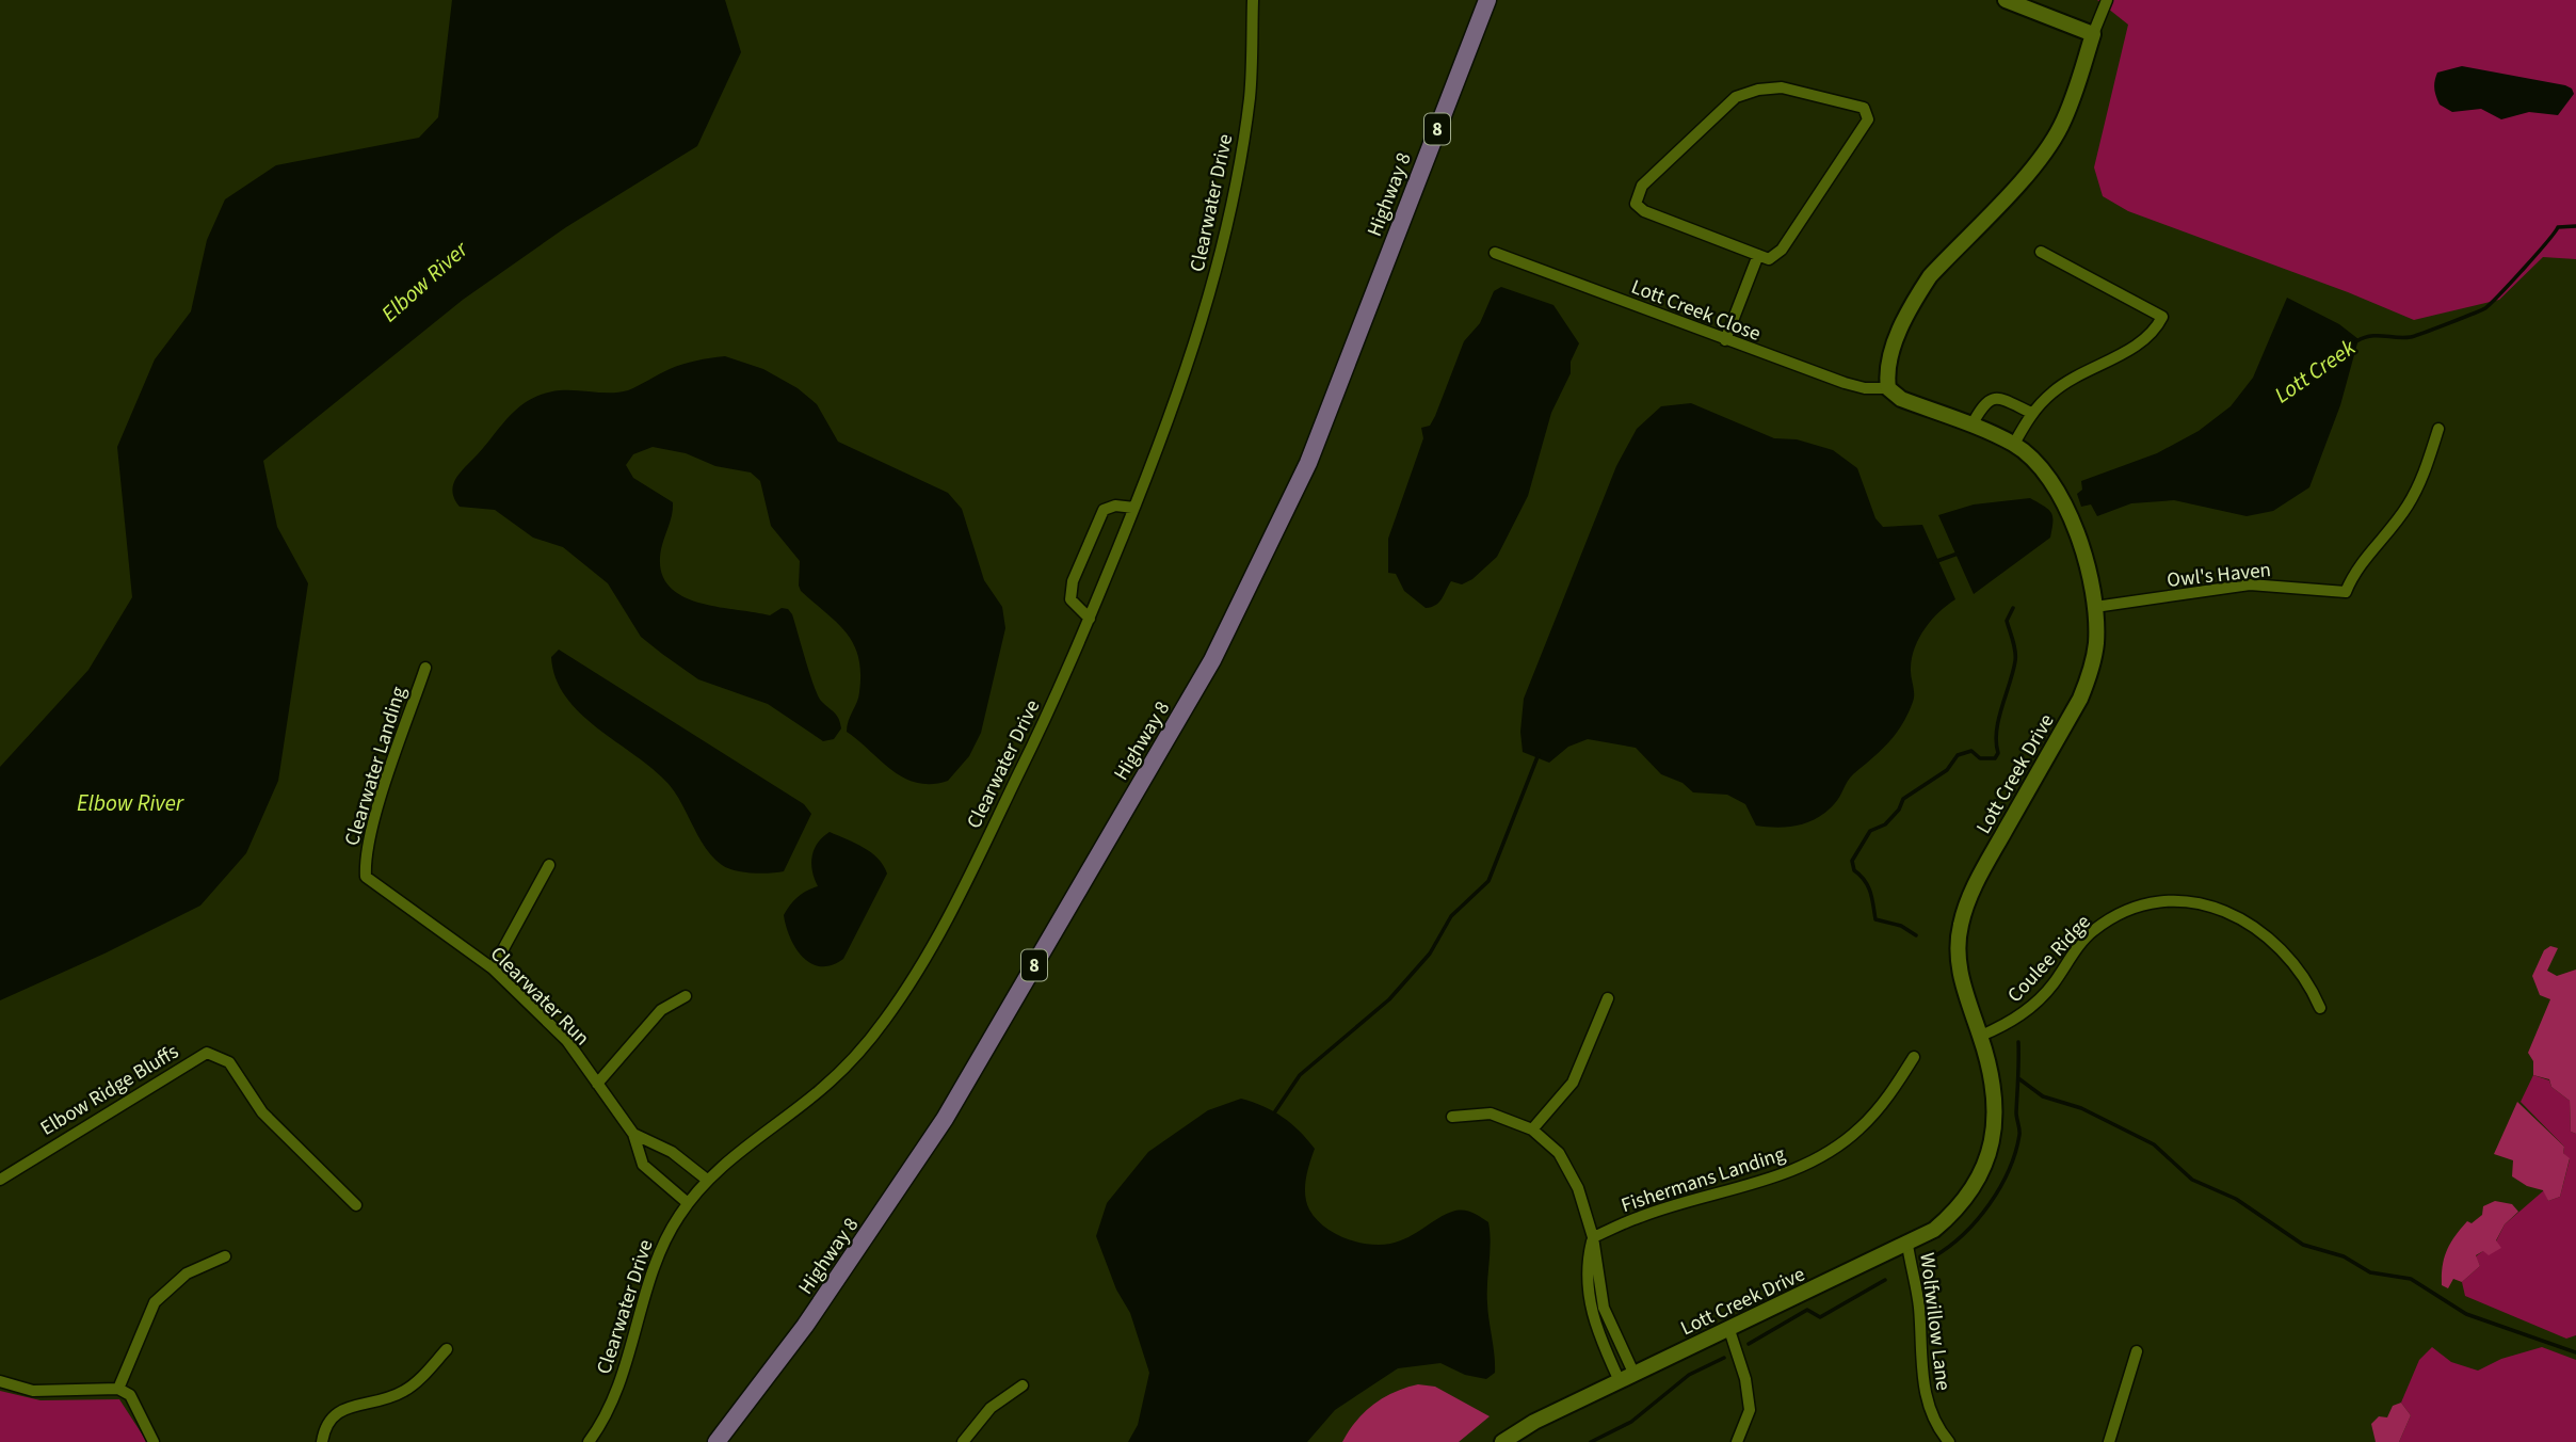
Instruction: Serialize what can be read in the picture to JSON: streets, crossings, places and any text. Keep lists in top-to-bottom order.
{
  "streets": {
    "main road": ["8", "Highway 8"],
    "street": [
      "Clearwater Drive",
      "Lott Creek Close",
      "Owl's Haven",
      "Clearwater Landing",
      "Lott Creek Drive",
      "Coulee Ridge",
      "Clearwater Run",
      "Elbow Ridge Bluffs",
      "Fishermans Landing",
      "Wolfwillow Lane"
    ]
  },
  "crossings": [
    ["Clearwater Drive", "Clearwater Run"],
    ["Lott Creek Close", "Lott Creek Drive"],
    ["Owl's Haven", "Lott Creek Drive"],
    ["Clearwater Landing", "Clearwater Run"],
    ["Lott Creek Drive", "Coulee Ridge"],
    ["Lott Creek Drive", "Wolfwillow Lane"]
  ],
  "water": ["Elbow River", "Lott Creek"]
}
